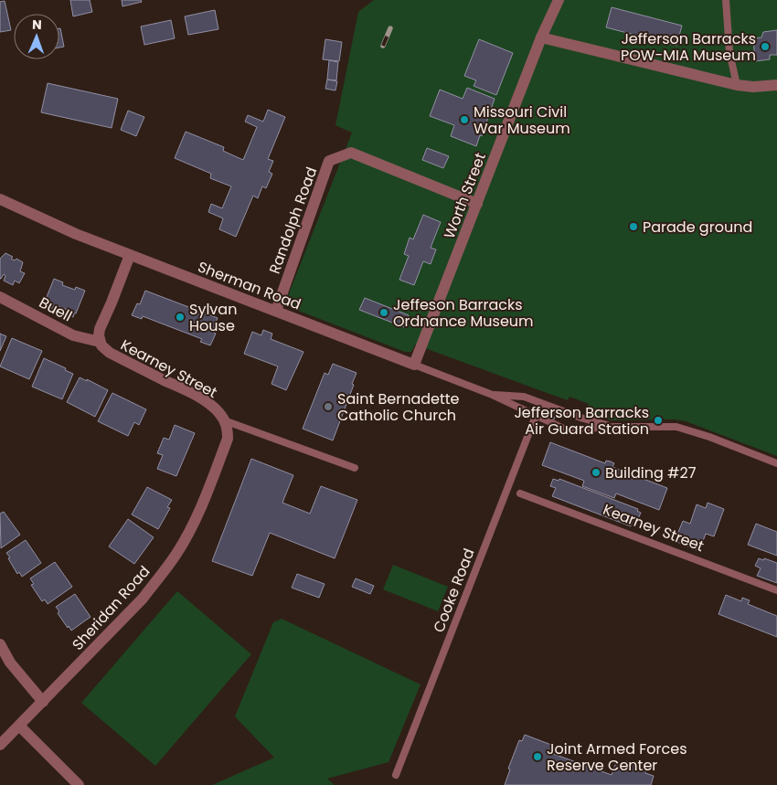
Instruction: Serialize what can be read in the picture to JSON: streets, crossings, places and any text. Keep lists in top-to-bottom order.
{
  "streets": {
    "street": [
      "Worth Street",
      "Randolph Road",
      "Sherman Road",
      "Buell",
      "Kearney Street",
      "Sheridan Road"
    ],
    "lane": ["Cooke Road"]
  },
  "crossings": [
    ["Worth Street", "Randolph Road"],
    ["Worth Street", "Sherman Road"],
    ["Randolph Road", "Sherman Road"],
    ["Buell", "Kearney Street"],
    ["Kearney Street", "Sheridan Road"]
  ],
  "places": [
    "Jefferson Barracks POW-MIA Museum",
    "Missouri Civil War Museum",
    "Parade ground",
    "Jeffeson Barracks Ordnance Museum",
    "Sylvan House",
    "Saint Bernadette Catholic Church",
    "Jefferson Barracks Air Guard Station",
    "Building #27",
    "Joint Armed Forces Reserve Center"
  ],
  "north": "top"
}
